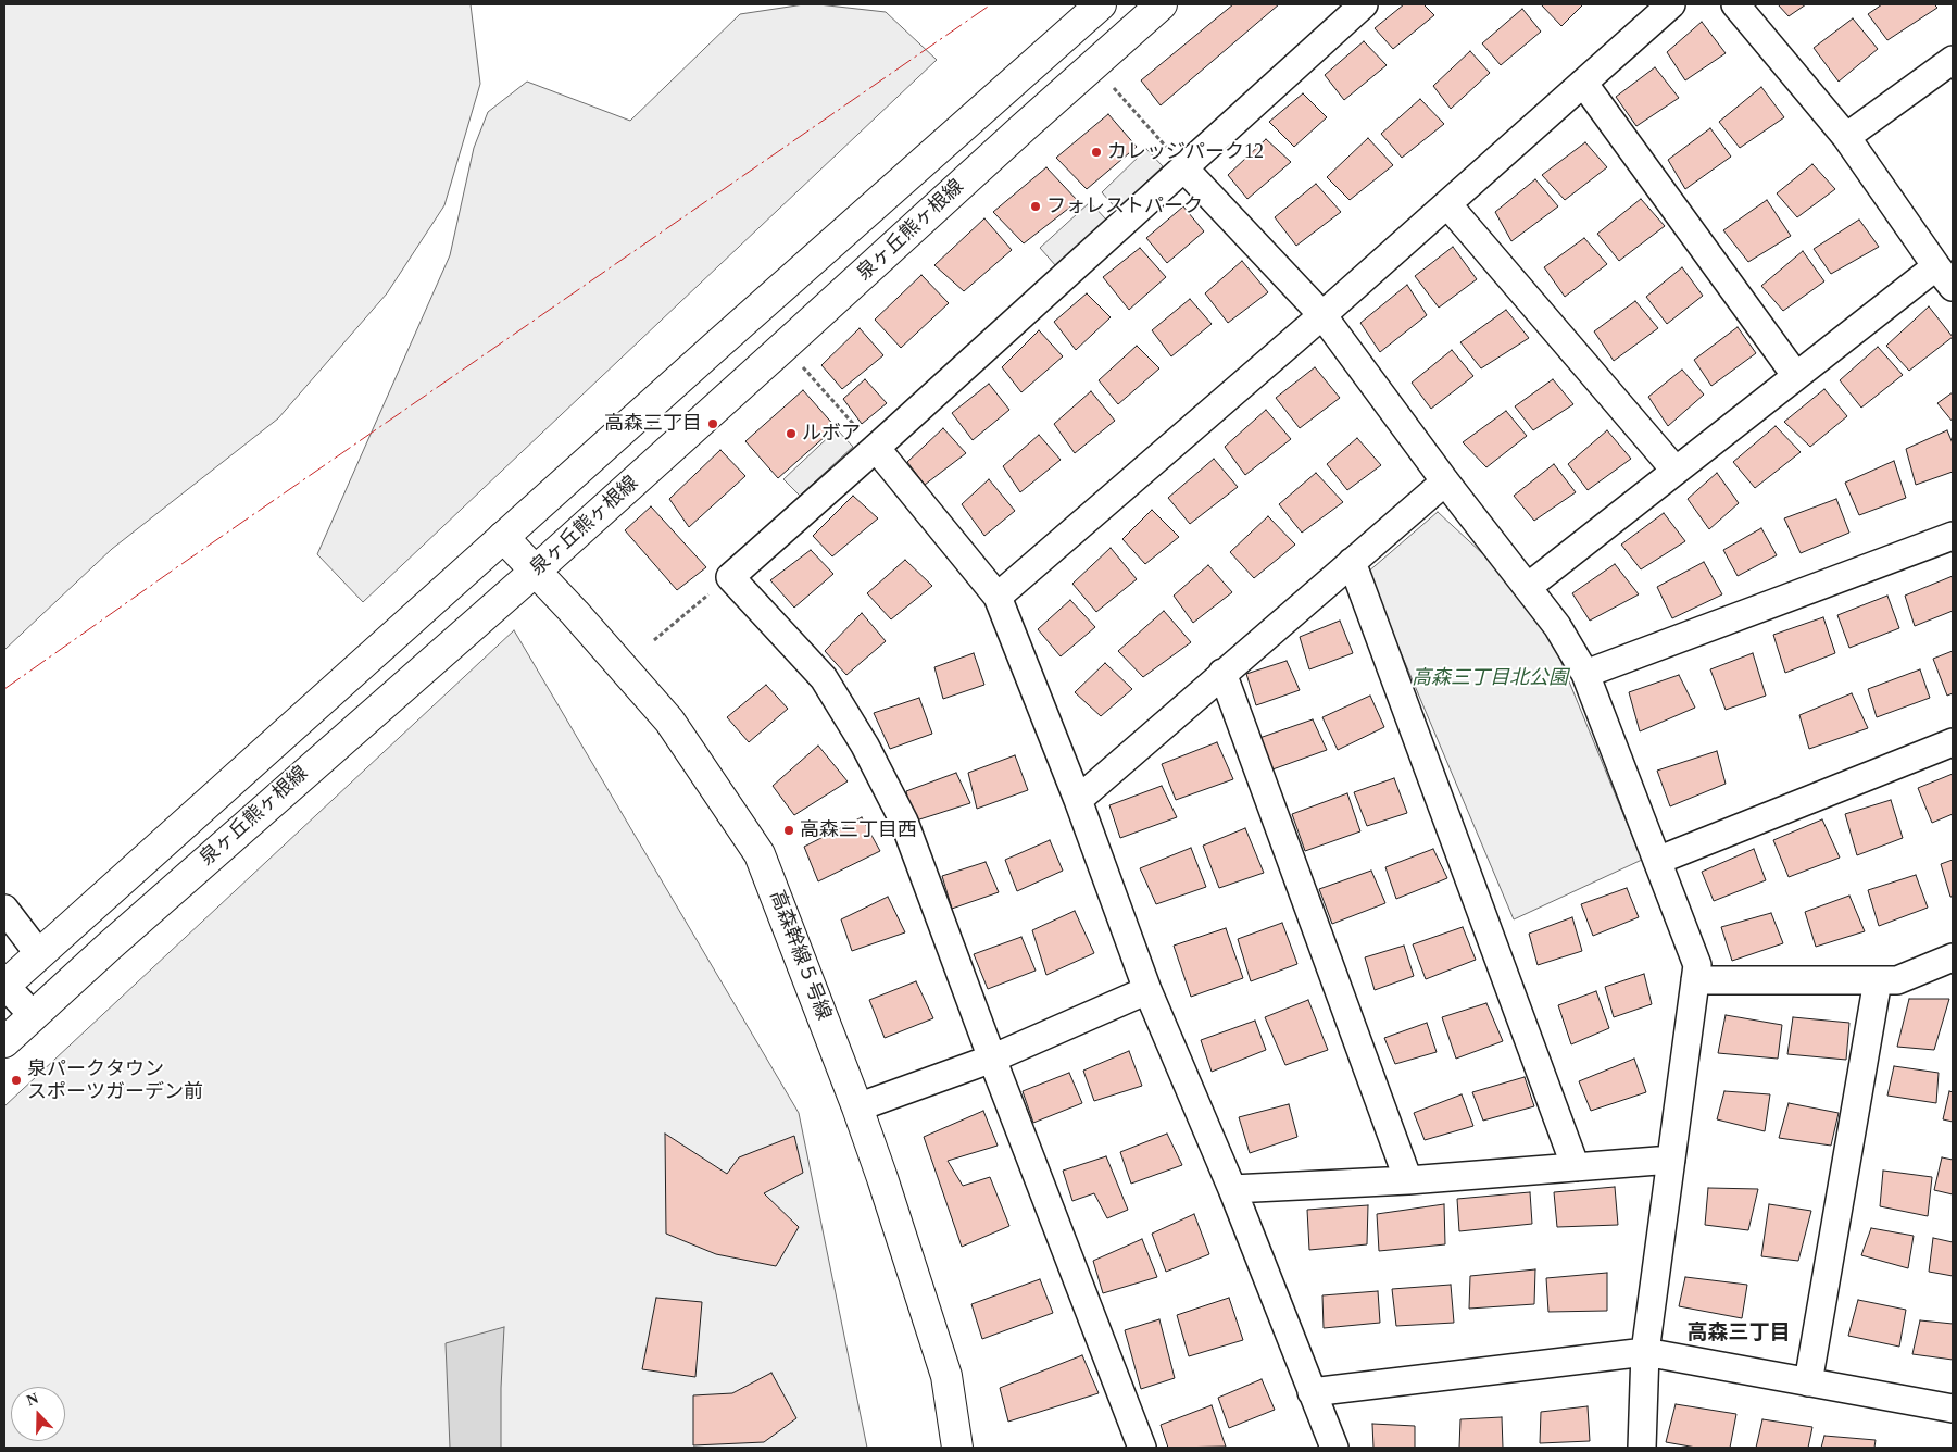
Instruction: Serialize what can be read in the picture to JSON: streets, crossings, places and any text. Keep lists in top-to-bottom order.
{
  "streets": {
    "main road": ["泉ヶ丘熊ヶ根線", "高森幹線５号線"]
  },
  "crossings": [
    ["泉ヶ丘熊ヶ根線", "高森幹線５号線"]
  ],
  "districts": ["高森三丁目"],
  "parks": ["高森三丁目北公園"],
  "places": [
    "カレッジパーク12",
    "フォレストパーク",
    "高森三丁目",
    "ルボア",
    "高森三丁目西",
    "泉パークタウン スポーツガーデン前"
  ],
  "north": "top"
}
